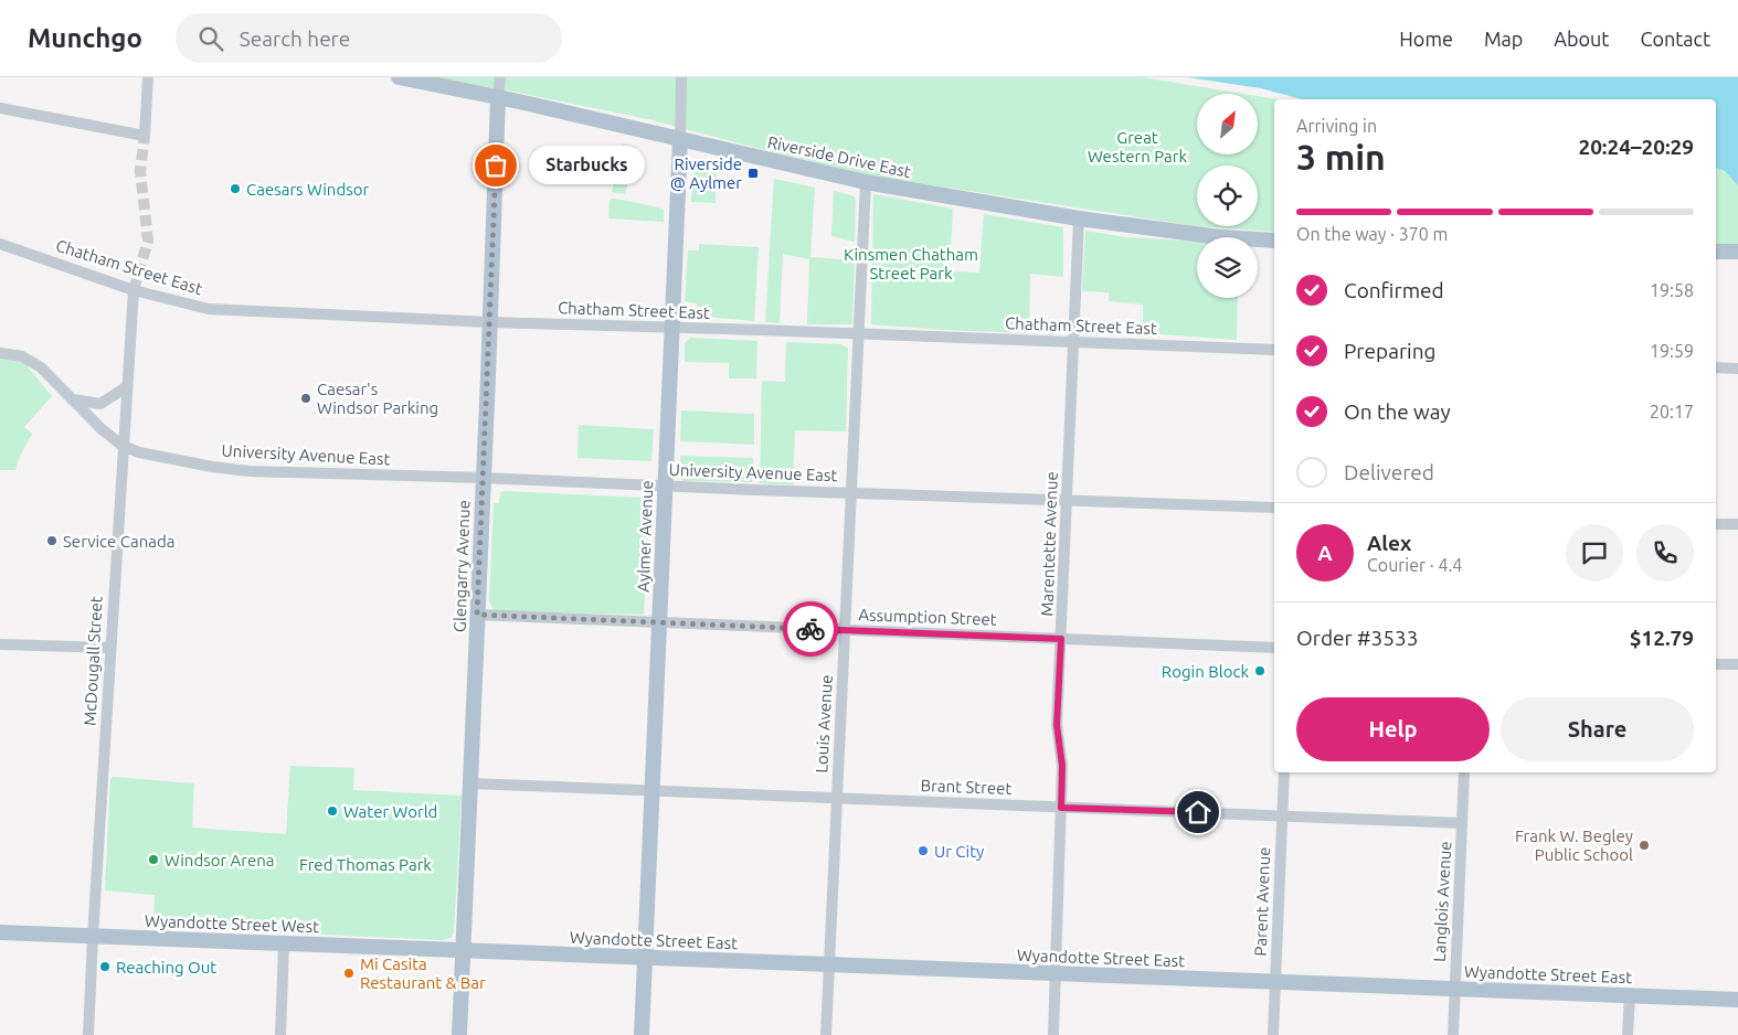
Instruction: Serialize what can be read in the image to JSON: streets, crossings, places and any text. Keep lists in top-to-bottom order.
{
  "streets": {
    "main road": [
      "Riverside Drive East",
      "Aylmer Avenue",
      "Glengarry Avenue",
      "Wyandotte Street West",
      "Wyandotte Street East"
    ],
    "street": [
      "Chatham Street East",
      "University Avenue East",
      "Marentette Avenue",
      "Assumption Street",
      "McDougall Street",
      "Louis Avenue",
      "Brant Street",
      "Parent Avenue",
      "Langlois Avenue"
    ]
  },
  "crossings": [
    ["Riverside Drive East", "Aylmer Avenue"],
    ["Riverside Drive East", "Marentette Avenue"],
    ["Riverside Drive East", "Glengarry Avenue"],
    ["Riverside Drive East", "Louis Avenue"],
    ["Chatham Street East", "Aylmer Avenue"],
    ["Chatham Street East", "Marentette Avenue"],
    ["Chatham Street East", "Glengarry Avenue"],
    ["Chatham Street East", "McDougall Street"],
    ["Chatham Street East", "Louis Avenue"],
    ["University Avenue East", "Aylmer Avenue"],
    ["University Avenue East", "Marentette Avenue"],
    ["University Avenue East", "Glengarry Avenue"],
    ["University Avenue East", "McDougall Street"],
    ["University Avenue East", "Louis Avenue"],
    ["Aylmer Avenue", "Assumption Street"],
    ["Aylmer Avenue", "Brant Street"],
    ["Aylmer Avenue", "Wyandotte Street East"],
    ["Marentette Avenue", "Assumption Street"],
    ["Marentette Avenue", "Brant Street"],
    ["Marentette Avenue", "Wyandotte Street East"],
    ["Glengarry Avenue", "Assumption Street"],
    ["Glengarry Avenue", "Brant Street"],
    ["Glengarry Avenue", "Wyandotte Street West"],
    ["Glengarry Avenue", "Wyandotte Street East"],
    ["Assumption Street", "Louis Avenue"],
    ["McDougall Street", "Wyandotte Street West"],
    ["Louis Avenue", "Brant Street"],
    ["Louis Avenue", "Wyandotte Street East"],
    ["Brant Street", "Parent Avenue"],
    ["Brant Street", "Langlois Avenue"],
    ["Parent Avenue", "Wyandotte Street East"],
    ["Langlois Avenue", "Wyandotte Street East"],
    ["Wyandotte Street West", "Wyandotte Street East"]
  ],
  "parks": ["Great Western Park", "Kinsmen Chatham Street Park", "Fred Thomas Park"],
  "places": {
    "other": [
      "Starbucks",
      "Caesars Windsor",
      "Caesar's Windsor Parking",
      "Service Canada",
      "Rogin Block",
      "Water World",
      "Frank W. Begley Public School",
      "Ur City",
      "Windsor Arena",
      "Reaching Out",
      "Mi Casita Restaurant & Bar"
    ],
    "transit": ["Riverside @ Aylmer"]
  },
  "north": "top right",
  "page": {
    "header": "Munchgo",
    "search": "Search here",
    "nav": [
      "Home",
      "Map",
      "About",
      "Contact"
    ],
    "heading": ["3 min", "Arriving in", "20:24–20:29"],
    "panel": [
      "Alex",
      "Courier · 4.4",
      "Order #3533",
      "$12.79"
    ],
    "bubble": "Starbucks",
    "bar": "On the way · 370 m",
    "list": [
      ["Confirmed", "19:58"],
      ["Preparing", "19:59"],
      ["On the way", "20:17"],
      "Delivered"
    ],
    "round": "A",
    "buttons": ["Help", "Share"]
  }
}
